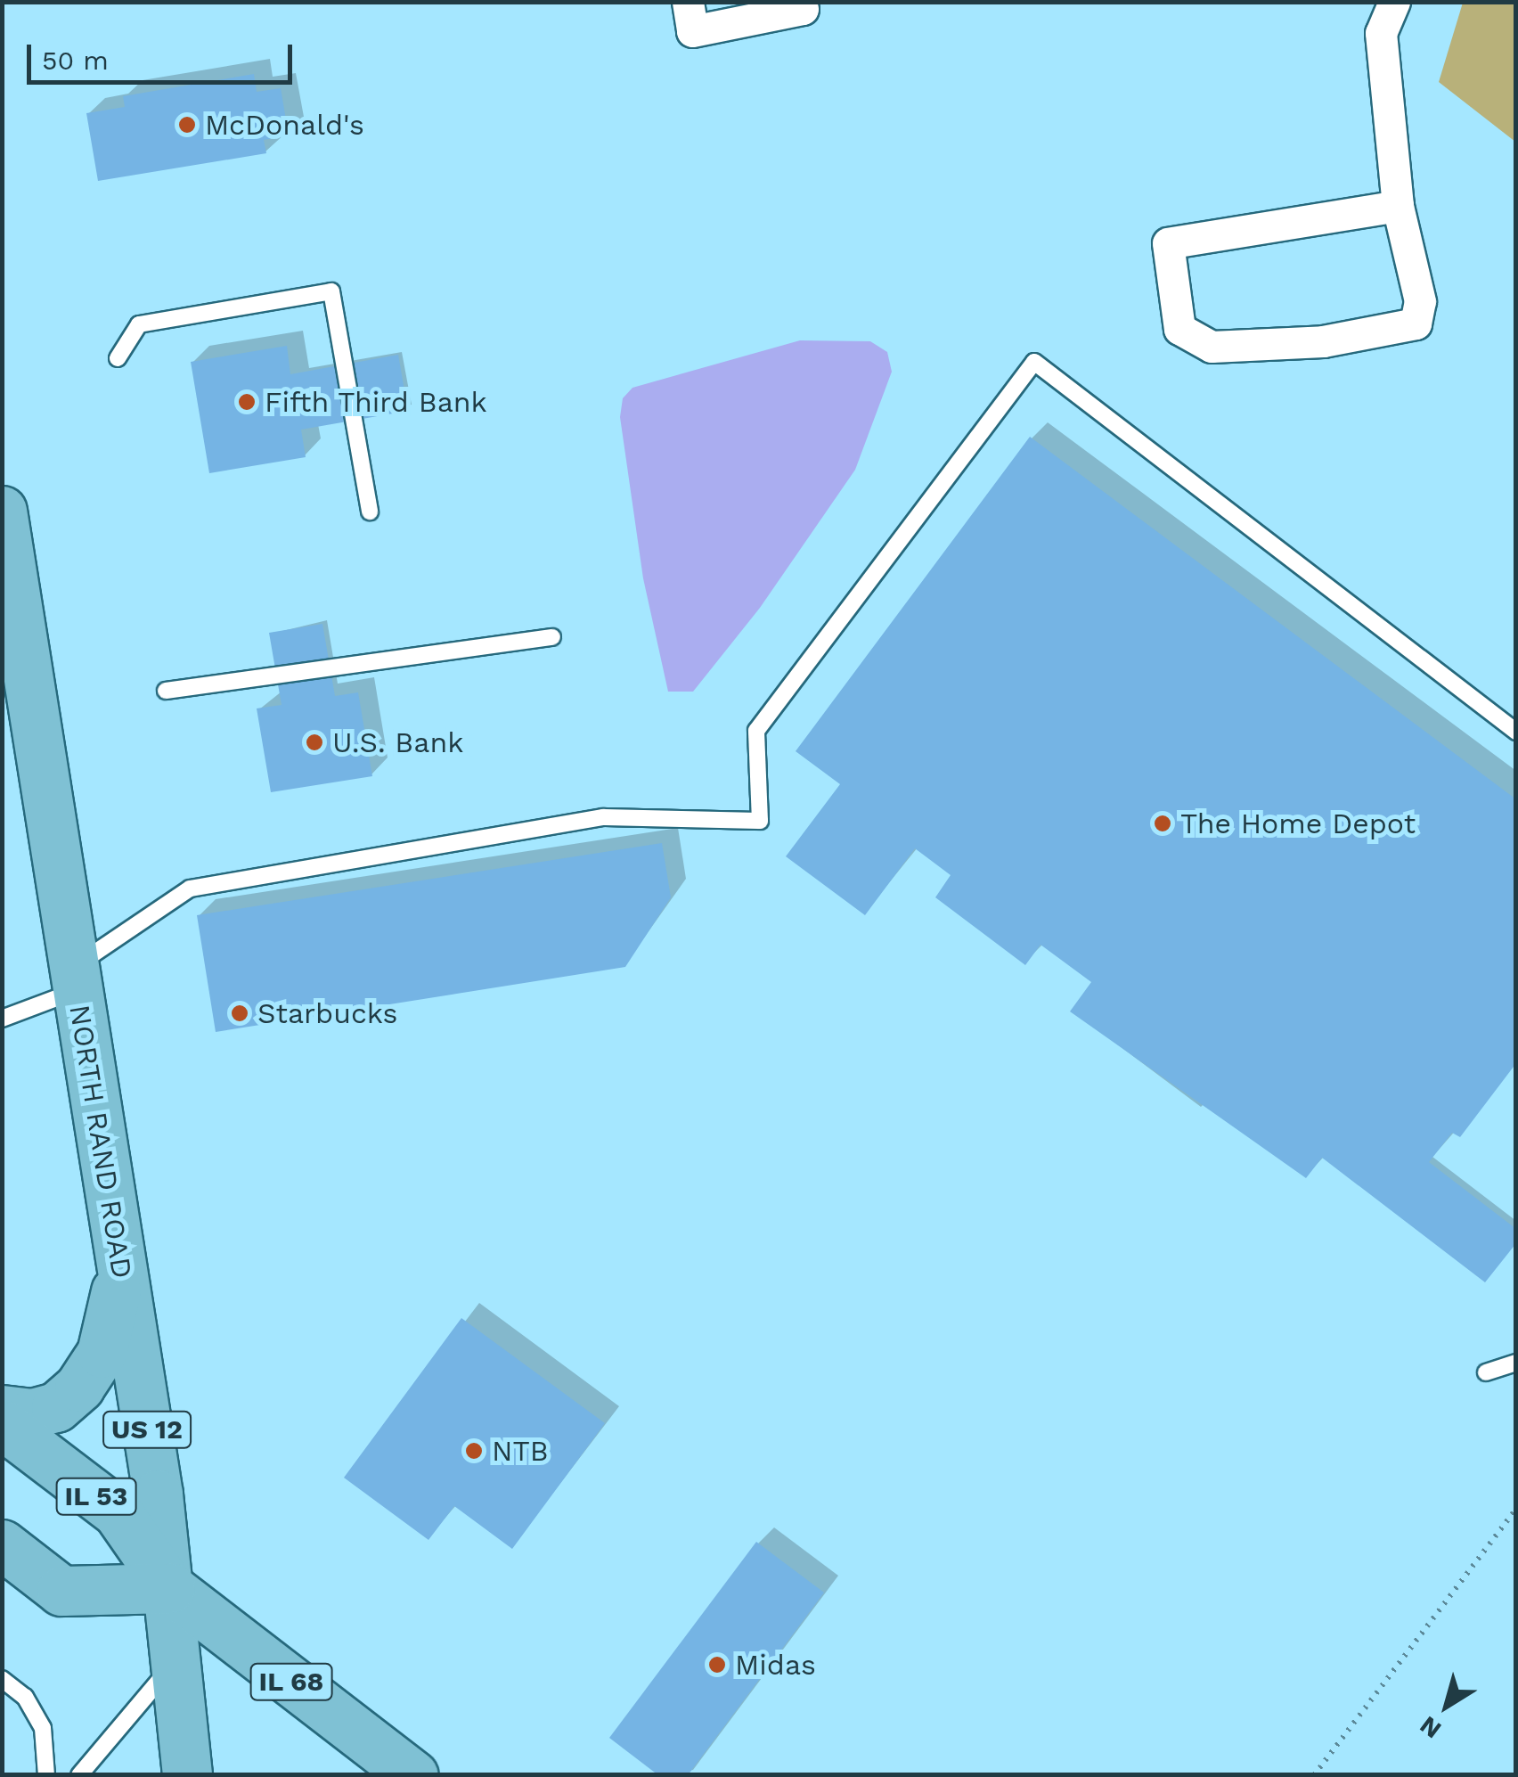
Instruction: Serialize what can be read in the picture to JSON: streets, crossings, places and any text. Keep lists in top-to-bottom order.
{
  "streets": {
    "main road": [
      "NORTH RAND ROAD",
      "US 12",
      "IL 53",
      "IL 68"
    ]
  },
  "crossings": [
    ["NORTH RAND ROAD", "IL 53"],
    ["NORTH RAND ROAD", "IL 68"],
    ["IL 53", "IL 68"]
  ],
  "places": [
    "McDonald's",
    "Fifth Third Bank",
    "U.S. Bank",
    "The Home Depot",
    "Starbucks",
    "NTB",
    "Midas"
  ],
  "scale_bar": "50 m",
  "north": "bottom left"
}
